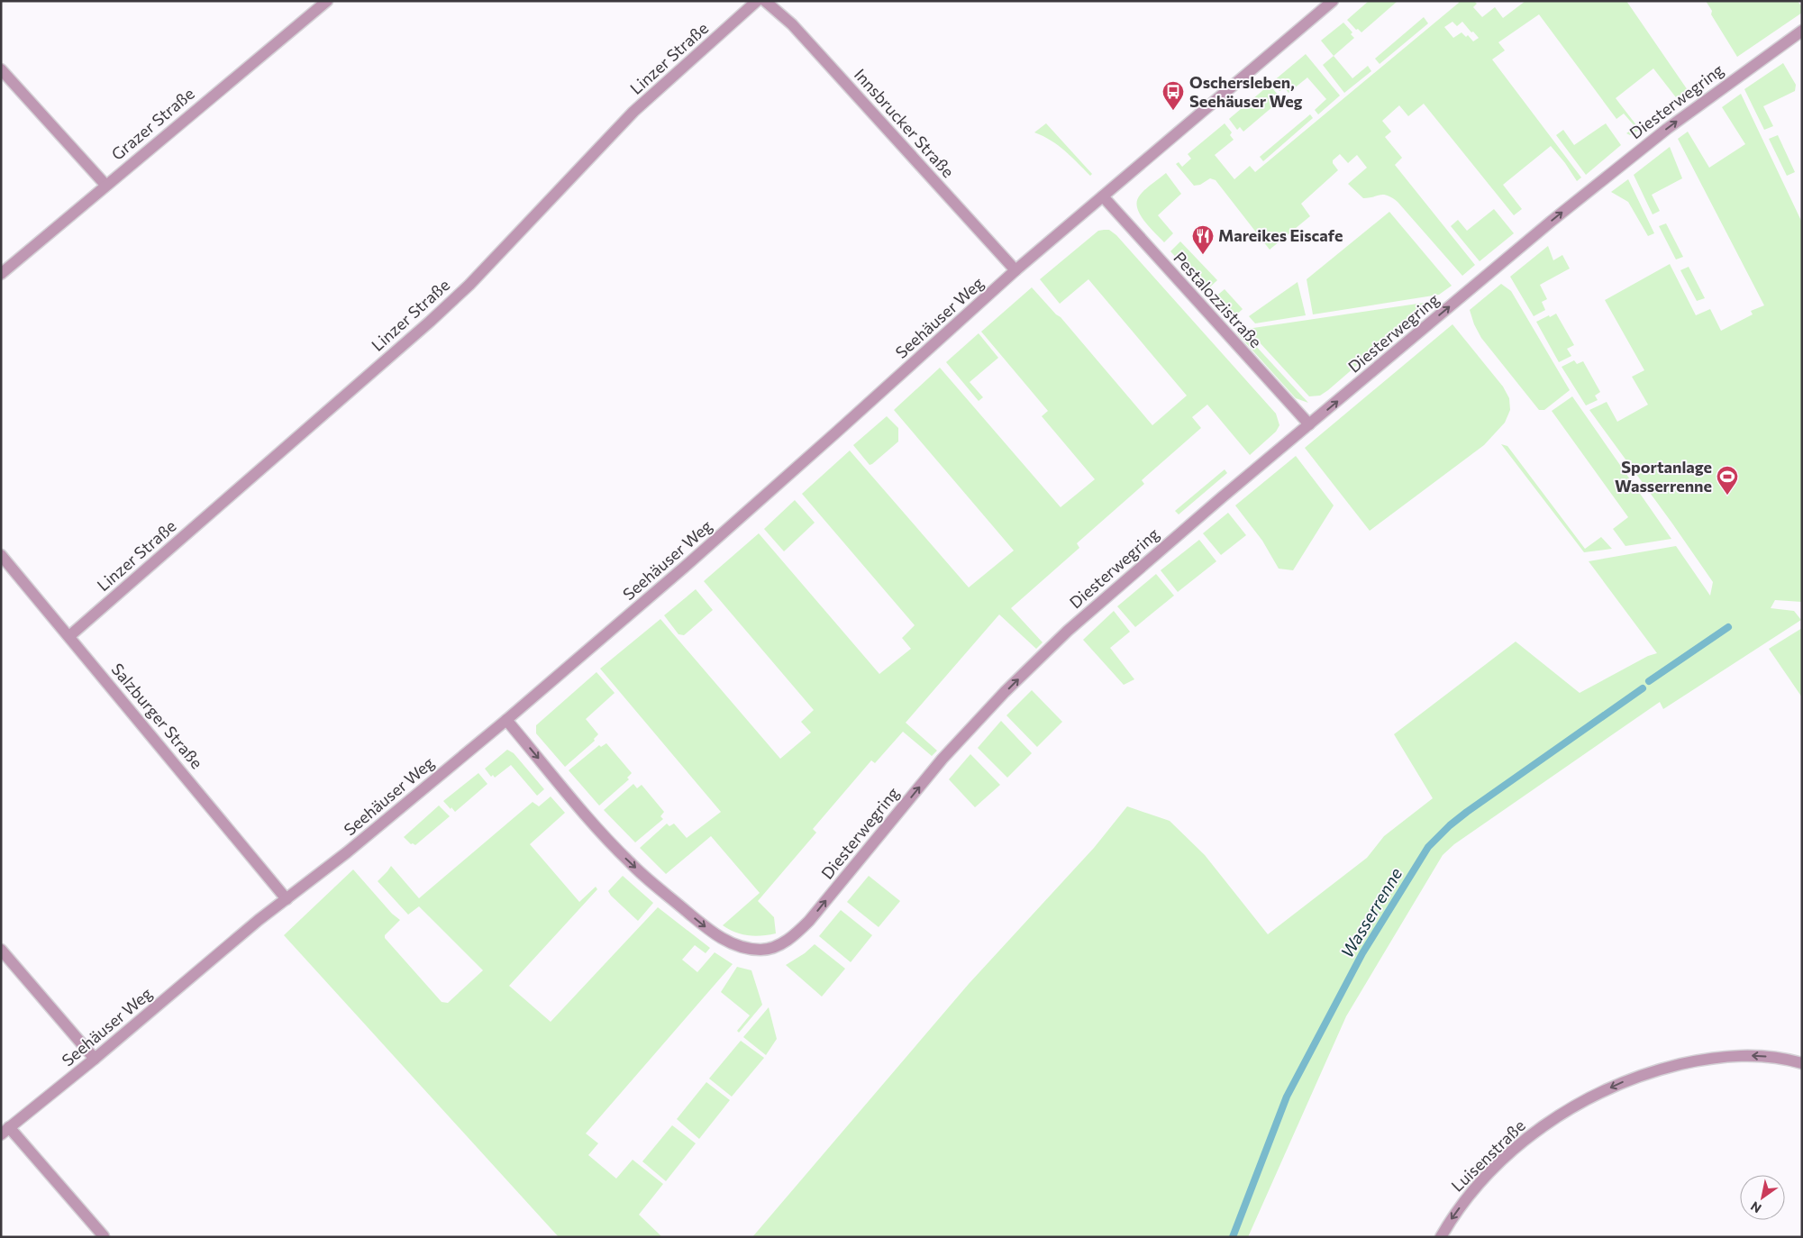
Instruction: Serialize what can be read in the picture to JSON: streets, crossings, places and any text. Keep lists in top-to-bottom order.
{
  "streets": {
    "street": [
      "Linzer Straße",
      "Diesterwegring",
      "Innsbrucker Straße",
      "Grazer Straße",
      "Pestalozzistraße",
      "Seehäuser Weg",
      "Salzburger Straße",
      "Luisenstraße"
    ]
  },
  "crossings": [
    ["Linzer Straße", "Salzburger Straße"],
    ["Diesterwegring", "Pestalozzistraße"],
    ["Diesterwegring", "Seehäuser Weg"],
    ["Innsbrucker Straße", "Seehäuser Weg"],
    ["Pestalozzistraße", "Seehäuser Weg"],
    ["Seehäuser Weg", "Salzburger Straße"]
  ],
  "one_way": ["Diesterwegring", "Luisenstraße"],
  "water": ["Wasserrenne"],
  "places": {
    "bus stop": ["Oschersleben, Seehäuser Weg"],
    "restaurant": ["Mareikes Eiscafe"],
    "sports": ["Sportanlage Wasserrenne"]
  },
  "north": "bottom left"
}
